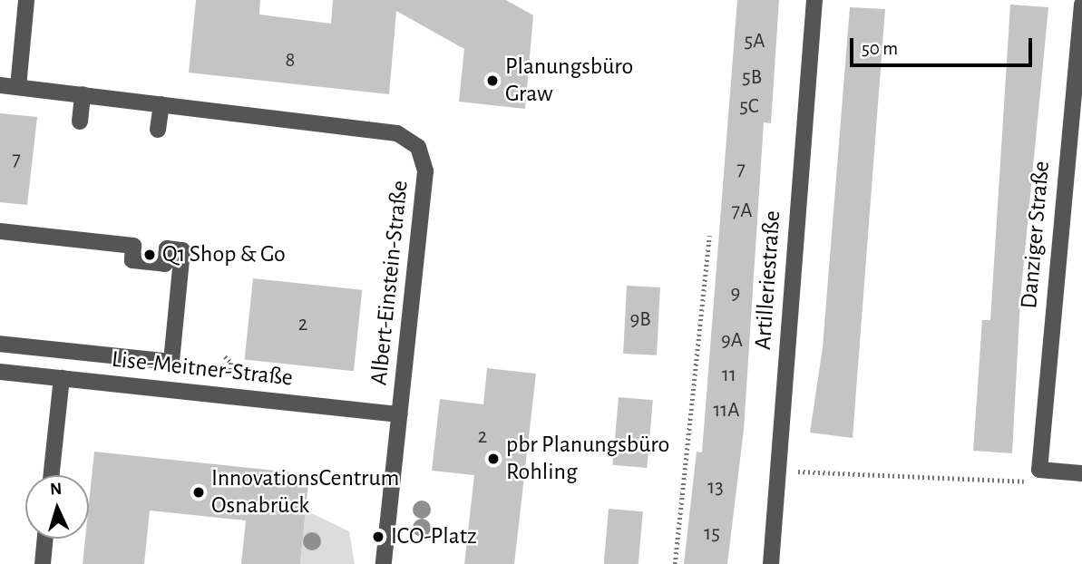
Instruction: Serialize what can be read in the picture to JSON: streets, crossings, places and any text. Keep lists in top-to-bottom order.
{
  "streets": {
    "street": [
      "Danziger Straße",
      "Artilleriestraße",
      "Albert-Einstein-Straße",
      "Lise-Meitner-Straße"
    ]
  },
  "crossings": [
    ["Albert-Einstein-Straße", "Lise-Meitner-Straße"]
  ],
  "places": [
    "Planungsbüro Graw",
    "Q1 Shop & Go",
    "pbr Planungsbüro Rohling",
    "InnovationsCentrum Osnabrück",
    "ICO-Platz"
  ],
  "house_numbers": [
    "5A",
    "8",
    "5B",
    "5C",
    "7",
    "7",
    "7A",
    "9",
    "9B",
    "2",
    "9A",
    "11",
    "11A",
    "2",
    "13",
    "15"
  ],
  "scale_bar": "50 m",
  "north": "top"
}
